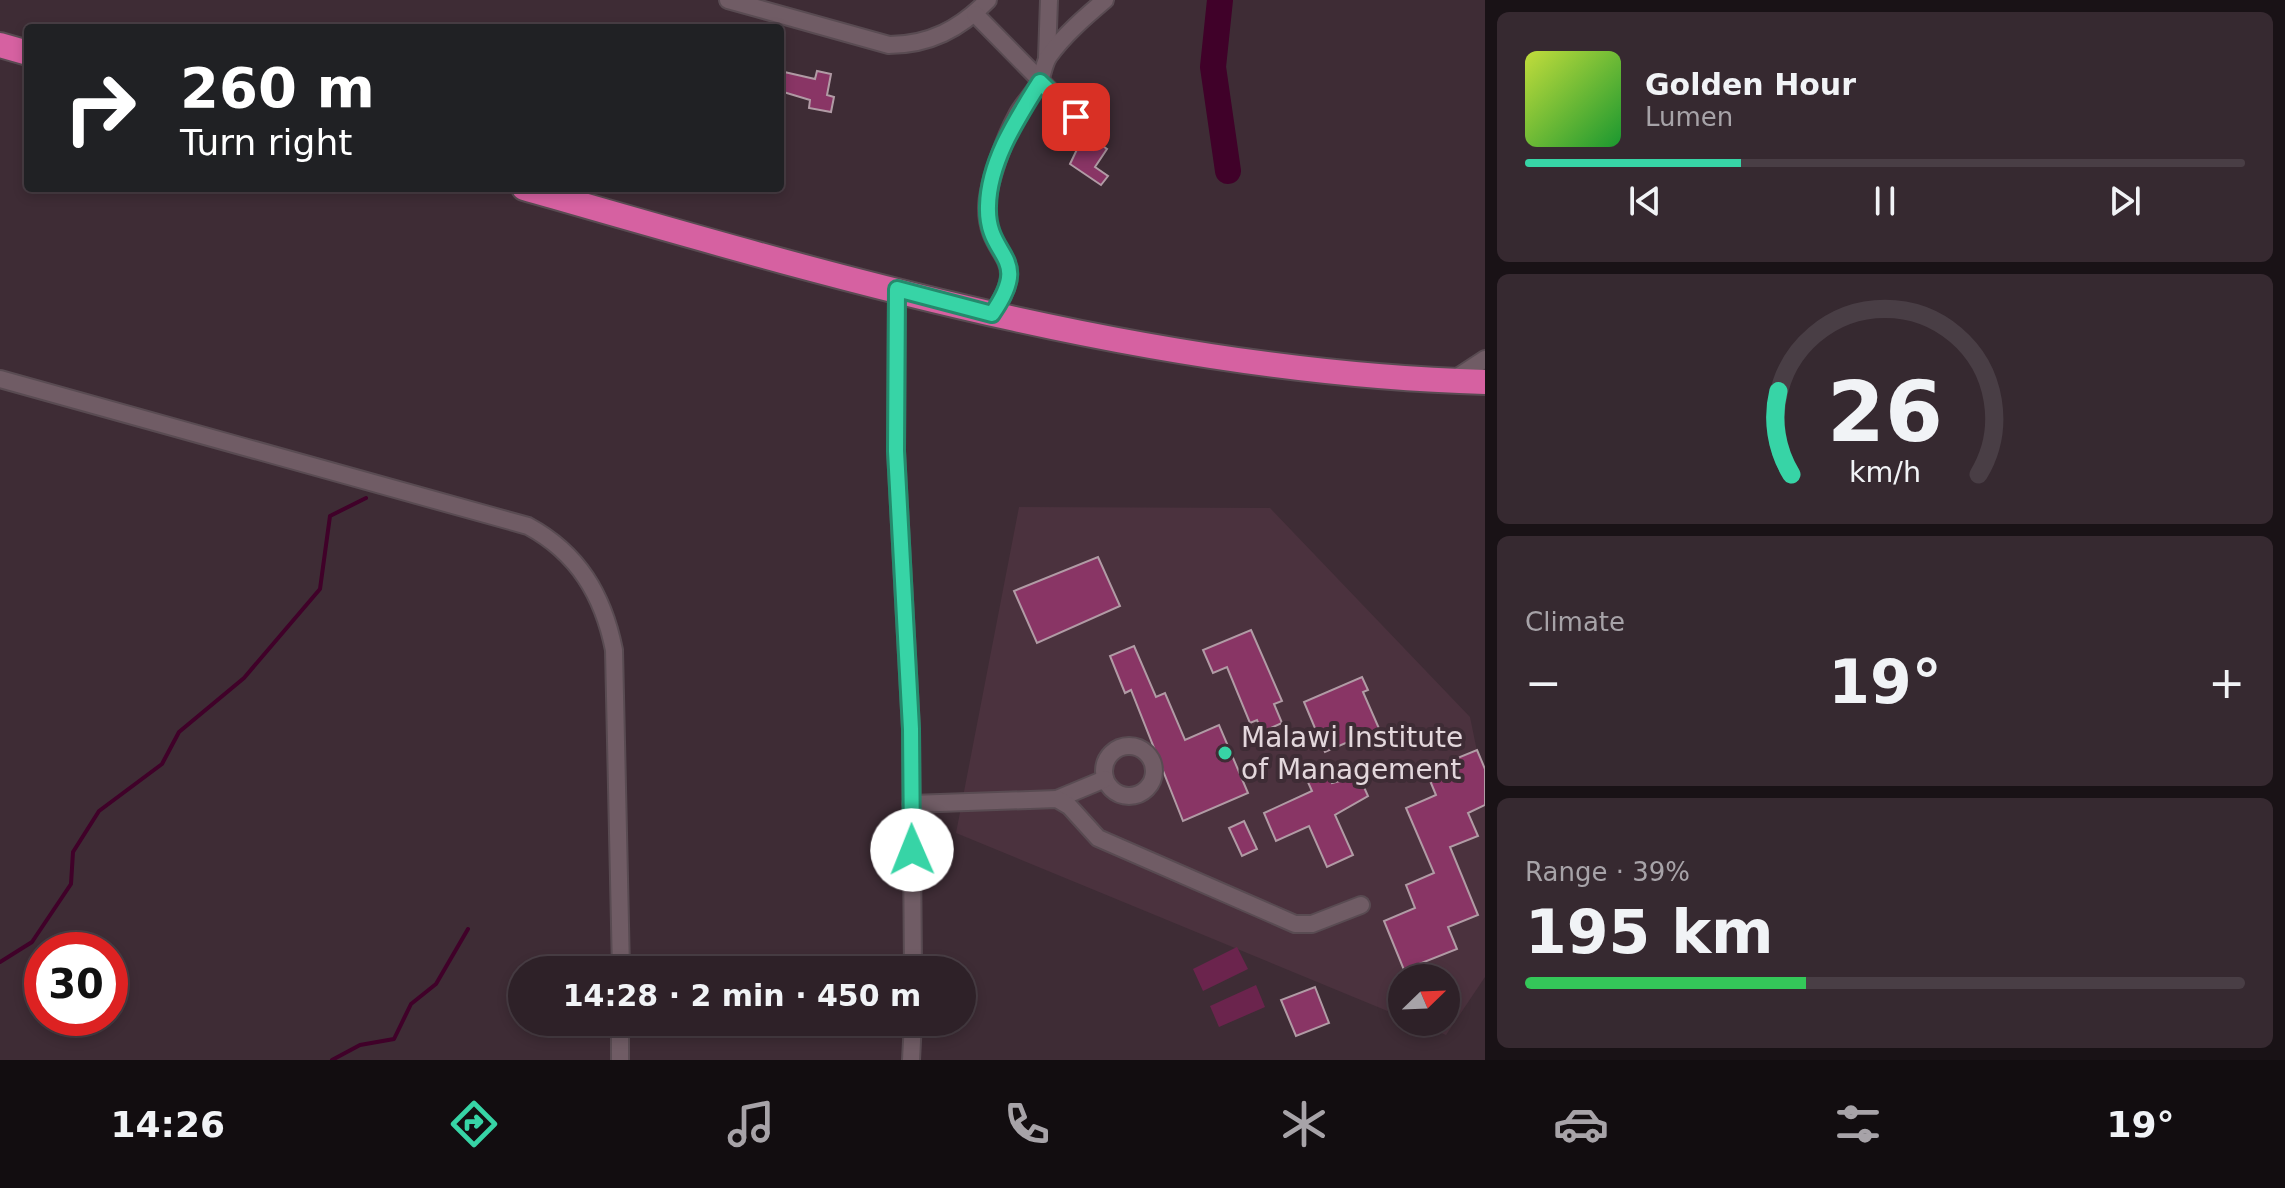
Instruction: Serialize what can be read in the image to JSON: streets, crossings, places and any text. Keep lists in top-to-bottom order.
{
  "places": ["Malawi Institute of Management"],
  "north": "top right",
  "page": {
    "turn": ["260 m", "Turn right"],
    "song": ["Golden Hour", "Lumen"],
    "tile": [
      "Climate",
      ["Range · 39%", "195 km"]
    ],
    "heat": ["−", "19°", "+"],
    "limit": "30",
    "trip": "14:28 · 2 min · 450 m",
    "tabs": ["14:26", "19°"],
    "gauge": ["26", "km/h"]
  }
}
